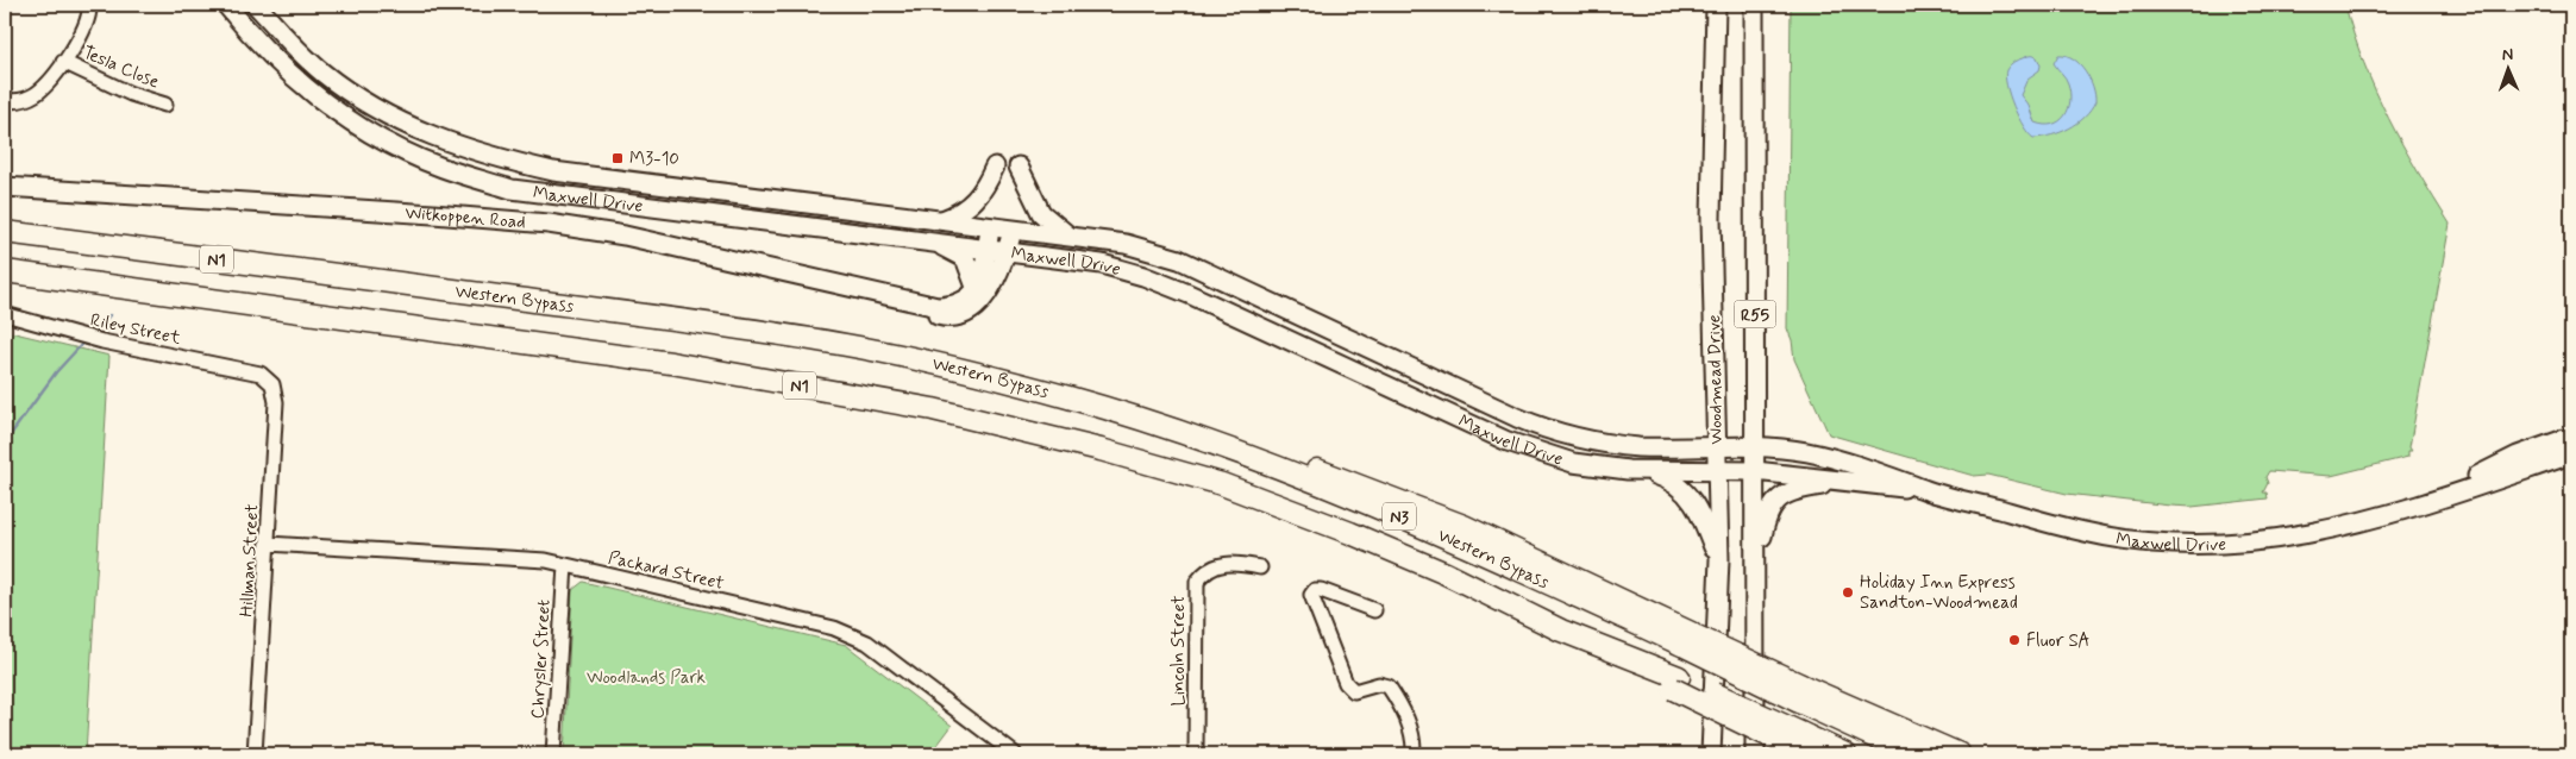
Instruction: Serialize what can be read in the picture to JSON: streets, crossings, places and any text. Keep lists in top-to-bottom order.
{
  "streets": {
    "highway": ["N1", "Western Bypass", "N3"],
    "main road": [
      "Maxwell Drive",
      "Witkoppen Road",
      "R55",
      "Woodmead Drive"
    ],
    "street": [
      "Tesla Close",
      "Riley Street",
      "Hillman Street",
      "Packard Street",
      "Lincoln Street",
      "Chrysler Street"
    ]
  },
  "crossings": [
    ["Maxwell Drive", "Witkoppen Road"],
    ["Maxwell Drive", "R55"],
    ["Maxwell Drive", "Woodmead Drive"],
    ["Riley Street", "Hillman Street"],
    ["Hillman Street", "Packard Street"],
    ["Packard Street", "Chrysler Street"]
  ],
  "parks": ["Woodlands Park"],
  "places": {
    "transit": ["M3-10"],
    "other": ["Holiday Inn Express Sandton-Woodmead", "Fluor SA"]
  },
  "north": "top"
}
